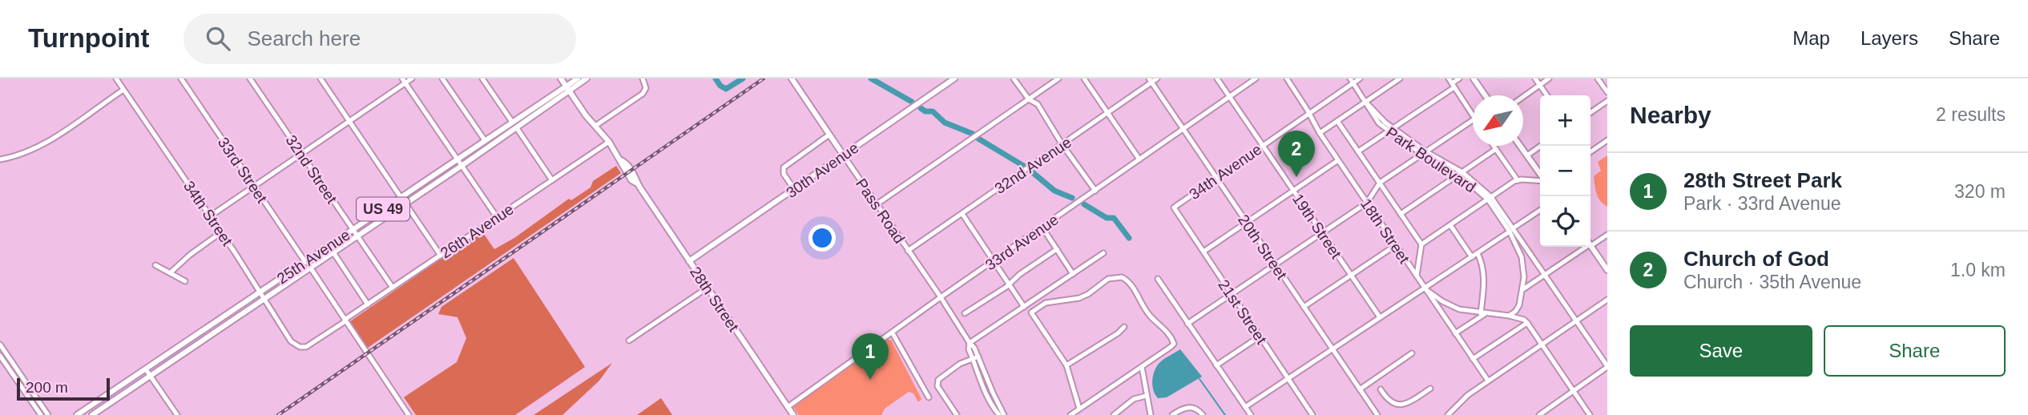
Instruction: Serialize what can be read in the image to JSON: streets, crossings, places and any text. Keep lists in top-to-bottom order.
{
  "streets": {
    "main road": [
      "30th Avenue",
      "US 49",
      "Pass Road",
      "25th Avenue",
      "28th Street"
    ],
    "street": [
      "Park Boulevard",
      "32nd Avenue",
      "32nd Street",
      "33rd Street",
      "34th Avenue",
      "34th Street",
      "19th Street",
      "26th Avenue",
      "18th Street",
      "33rd Avenue",
      "20th Street",
      "21st Street"
    ]
  },
  "crossings": [
    ["Park Boulevard", "34th Avenue"],
    ["32nd Avenue", "Pass Road"],
    ["32nd Avenue", "20th Street"],
    ["32nd Street", "26th Avenue"],
    ["32nd Street", "25th Avenue"],
    ["33rd Street", "25th Avenue"],
    ["30th Avenue", "Pass Road"],
    ["30th Avenue", "28th Street"],
    ["34th Avenue", "19th Street"],
    ["34th Avenue", "18th Street"],
    ["34th Avenue", "20th Street"],
    ["34th Avenue", "21st Street"],
    ["Pass Road", "33rd Avenue"],
    ["34th Street", "26th Avenue"],
    ["34th Street", "25th Avenue"],
    ["19th Street", "33rd Avenue"],
    ["26th Avenue", "28th Street"],
    ["33rd Avenue", "20th Street"],
    ["33rd Avenue", "28th Street"],
    ["25th Avenue", "28th Street"]
  ],
  "scale_bar": "200 m",
  "north": "bottom left",
  "page": {
    "header": "Turnpoint",
    "search": "Search here",
    "nav": ["Map", "Layers", "Share"],
    "heading": ["Nearby", "2 results"],
    "map_buttons": ["+", "−"],
    "pins": ["2", "1"],
    "list": [
      {
        "mark": "1",
        "name": "28th Street Park",
        "note": "Park · 33rd Avenue",
        "value": "320 m"
      },
      {
        "mark": "2",
        "name": "Church of God",
        "note": "Church · 35th Avenue",
        "value": "1.0 km"
      }
    ],
    "buttons": ["Save", "Share"],
    "scale": "200 m"
  }
}
